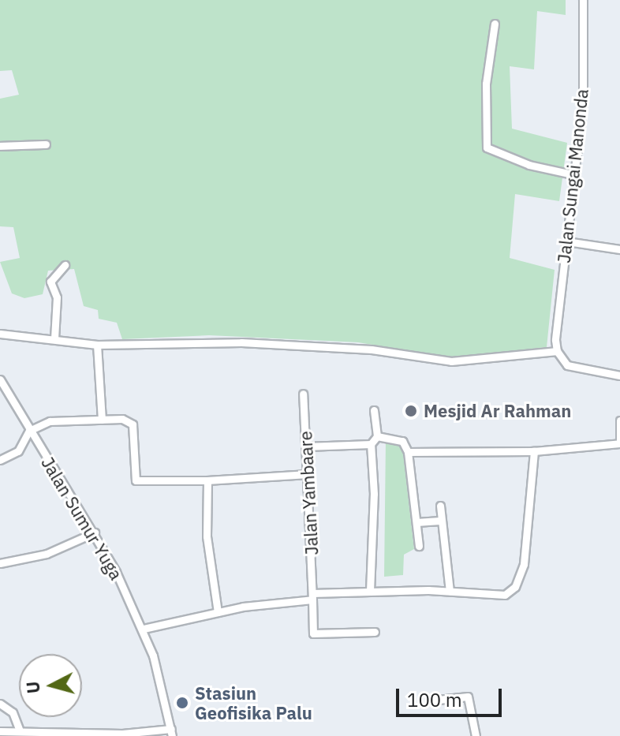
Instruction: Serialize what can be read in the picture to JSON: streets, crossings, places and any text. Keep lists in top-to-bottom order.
{
  "streets": {
    "street": ["Jalan Sungai Manonda", "Jalan Yambaare", "Jalan Sumur Yuga"]
  },
  "places": ["Mesjid Ar Rahman", "Stasiun Geofisika Palu"],
  "scale_bar": "100 m",
  "north": "left"
}
